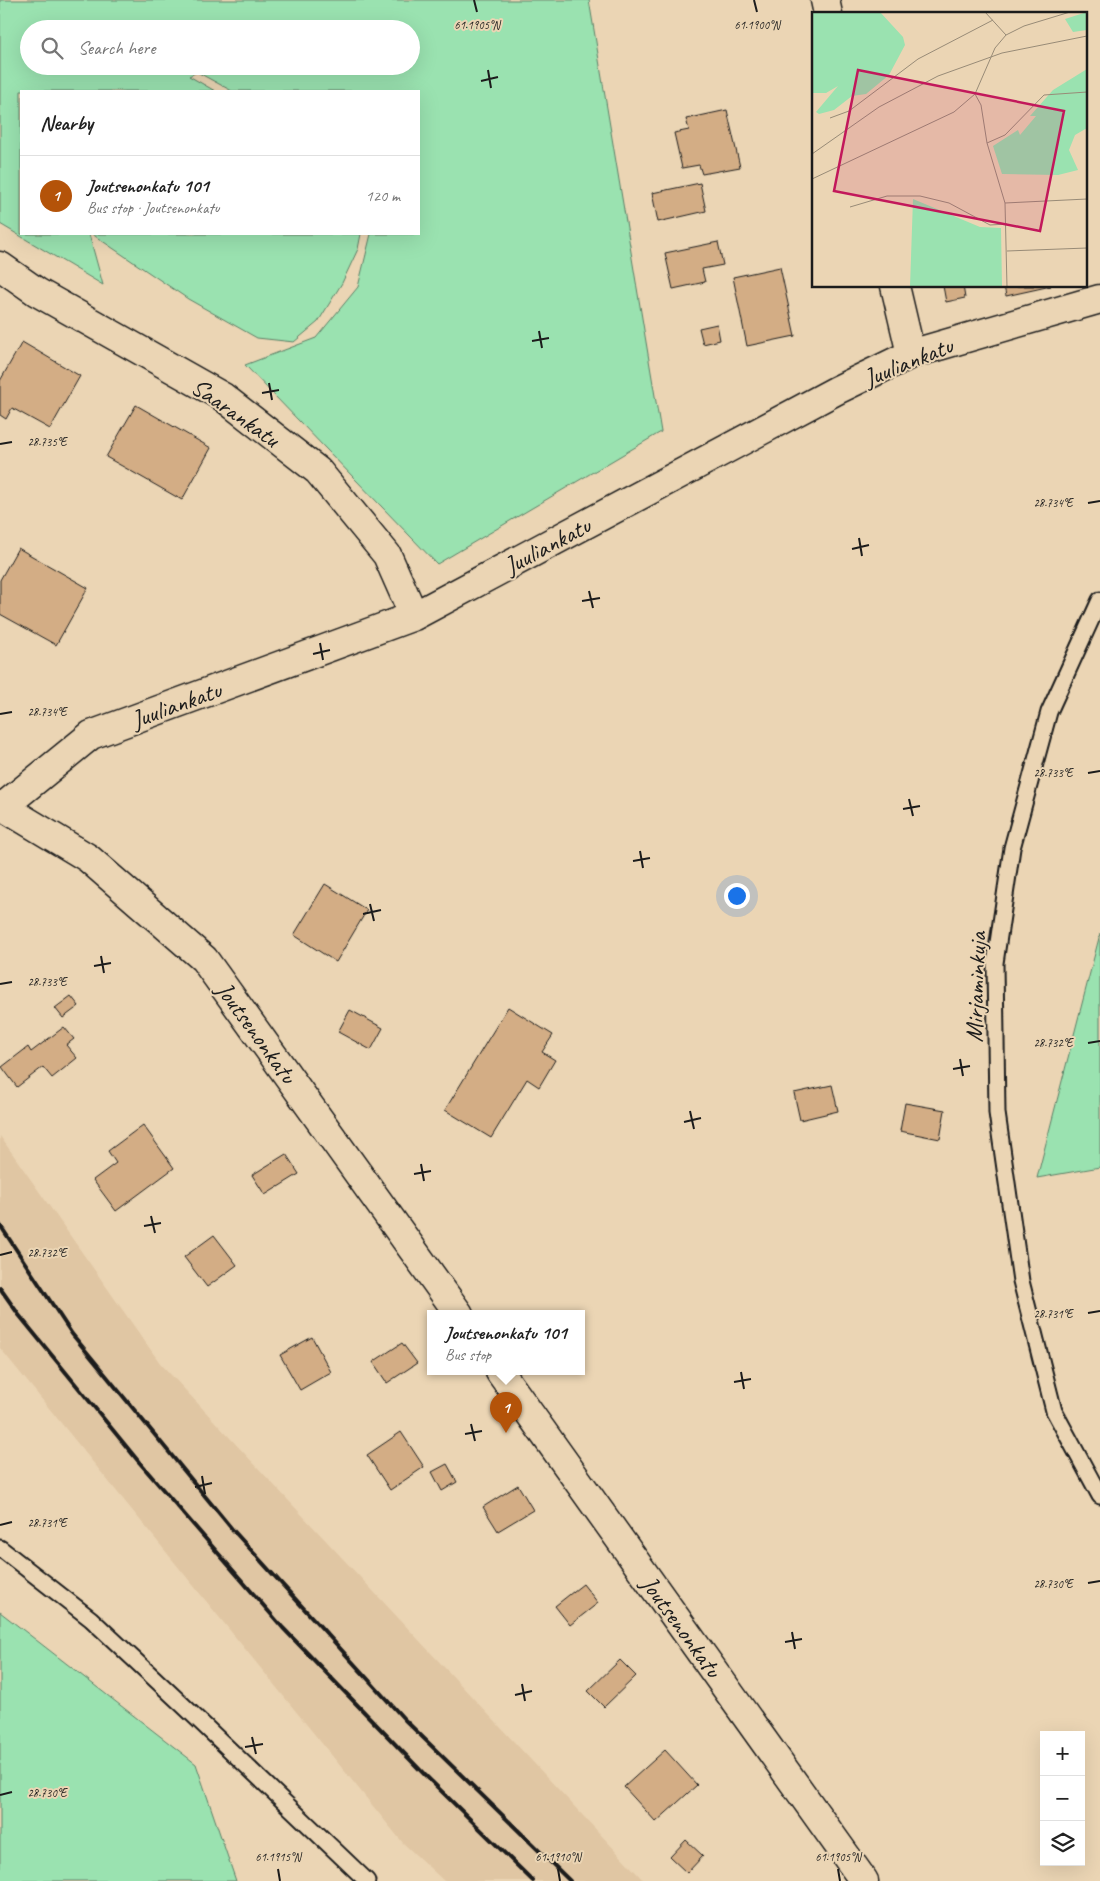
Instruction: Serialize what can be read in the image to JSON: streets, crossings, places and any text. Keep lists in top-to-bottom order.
{
  "streets": {
    "street": ["Juuliankatu", "Saarankatu", "Joutsenonkatu"],
    "lane": ["Mirjaminkuja"]
  },
  "crossings": [
    ["Juuliankatu", "Saarankatu"],
    ["Juuliankatu", "Joutsenonkatu"]
  ],
  "page": {
    "search": "Search here",
    "heading": "Nearby",
    "list": [
      {
        "mark": "1",
        "name": "Joutsenonkatu 101",
        "note": "Bus stop · Joutsenonkatu",
        "value": "120 m"
      }
    ],
    "popup": ["Joutsenonkatu 101", "Bus stop"],
    "pins": "1",
    "map_buttons": ["+", "−"]
  },
  "coordinates": [
    "61.1905°N",
    "61.1900°N",
    "28.735°E",
    "28.734°E",
    "28.733°E",
    "28.732°E",
    "28.731°E",
    "28.730°E",
    "61.1915°N",
    "61.1910°N"
  ]
}
